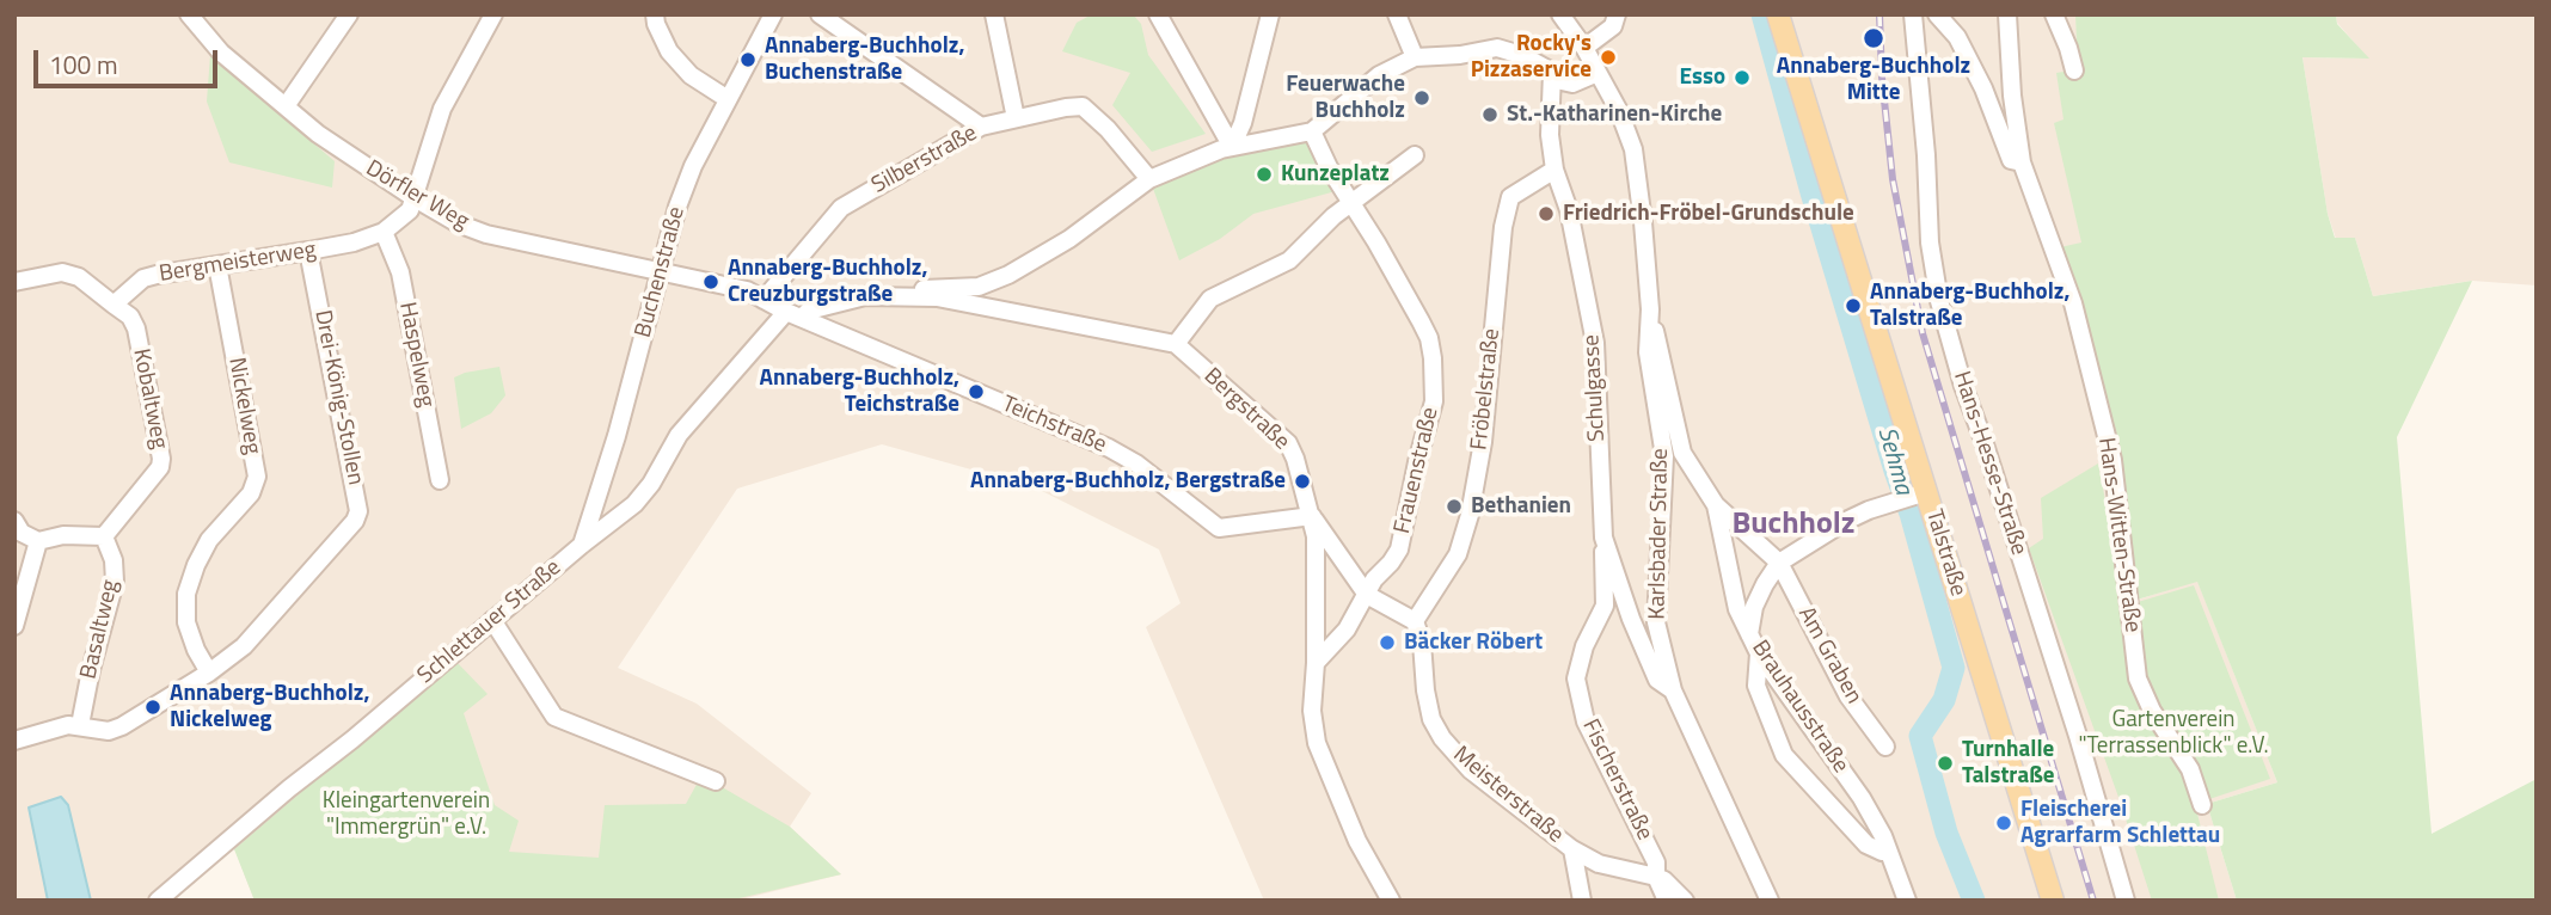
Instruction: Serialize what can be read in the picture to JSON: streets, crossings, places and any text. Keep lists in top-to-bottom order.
{
  "streets": {
    "main road": ["Talstraße"],
    "street": [
      "Silberstraße",
      "Dörfler Weg",
      "Bergmeisterweg",
      "Buchenstraße",
      "Haspelweg",
      "Schulgasse",
      "Fröbelstraße",
      "Drei-König-Stollen",
      "Kobaltweg",
      "Nickelweg",
      "Bergstraße",
      "Teichstraße",
      "Hans-Hesse-Straße",
      "Frauenstraße",
      "Karlsbader Straße",
      "Hans-Witten-Straße",
      "Schlettauer Straße",
      "Basaltweg",
      "Am Graben",
      "Brauhausstraße",
      "Fischerstraße",
      "Meisterstraße"
    ]
  },
  "crossings": [
    ["Silberstraße", "Dörfler Weg"],
    ["Silberstraße", "Teichstraße"],
    ["Silberstraße", "Schlettauer Straße"],
    ["Dörfler Weg", "Bergmeisterweg"],
    ["Dörfler Weg", "Buchenstraße"],
    ["Dörfler Weg", "Teichstraße"],
    ["Bergmeisterweg", "Haspelweg"],
    ["Bergmeisterweg", "Drei-König-Stollen"],
    ["Bergmeisterweg", "Kobaltweg"],
    ["Bergmeisterweg", "Nickelweg"],
    ["Buchenstraße", "Schlettauer Straße"],
    ["Schulgasse", "Fröbelstraße"],
    ["Schulgasse", "Karlsbader Straße"],
    ["Schulgasse", "Schlettauer Straße"],
    ["Schulgasse", "Fischerstraße"],
    ["Fröbelstraße", "Meisterstraße"],
    ["Drei-König-Stollen", "Nickelweg"],
    ["Drei-König-Stollen", "Basaltweg"],
    ["Kobaltweg", "Basaltweg"],
    ["Bergstraße", "Teichstraße"],
    ["Bergstraße", "Frauenstraße"],
    ["Teichstraße", "Schlettauer Straße"],
    ["Frauenstraße", "Schlettauer Straße"],
    ["Karlsbader Straße", "Schlettauer Straße"],
    ["Fischerstraße", "Meisterstraße"]
  ],
  "districts": ["Buchholz"],
  "water": ["Sehma"],
  "parks": ["Gartenverein \"Terrassenblick\" e.V.", "Kleingartenverein \"Immergrün\" e.V."],
  "places": [
    "Annaberg-Buchholz Mitte",
    "Rocky's Pizzaservice",
    "Annaberg-Buchholz, Buchenstraße",
    "Esso",
    "Feuerwache Buchholz",
    "St.-Katharinen-Kirche",
    "Kunzeplatz",
    "Friedrich-Fröbel-Grundschule",
    "Annaberg-Buchholz, Creuzburgstraße",
    "Annaberg-Buchholz, Talstraße",
    "Annaberg-Buchholz, Teichstraße",
    "Annaberg-Buchholz, Bergstraße",
    "Bethanien",
    "Bäcker Röbert",
    "Annaberg-Buchholz, Nickelweg",
    "Turnhalle Talstraße",
    "Fleischerei Agrarfarm Schlettau"
  ],
  "scale_bar": "100 m"
}
